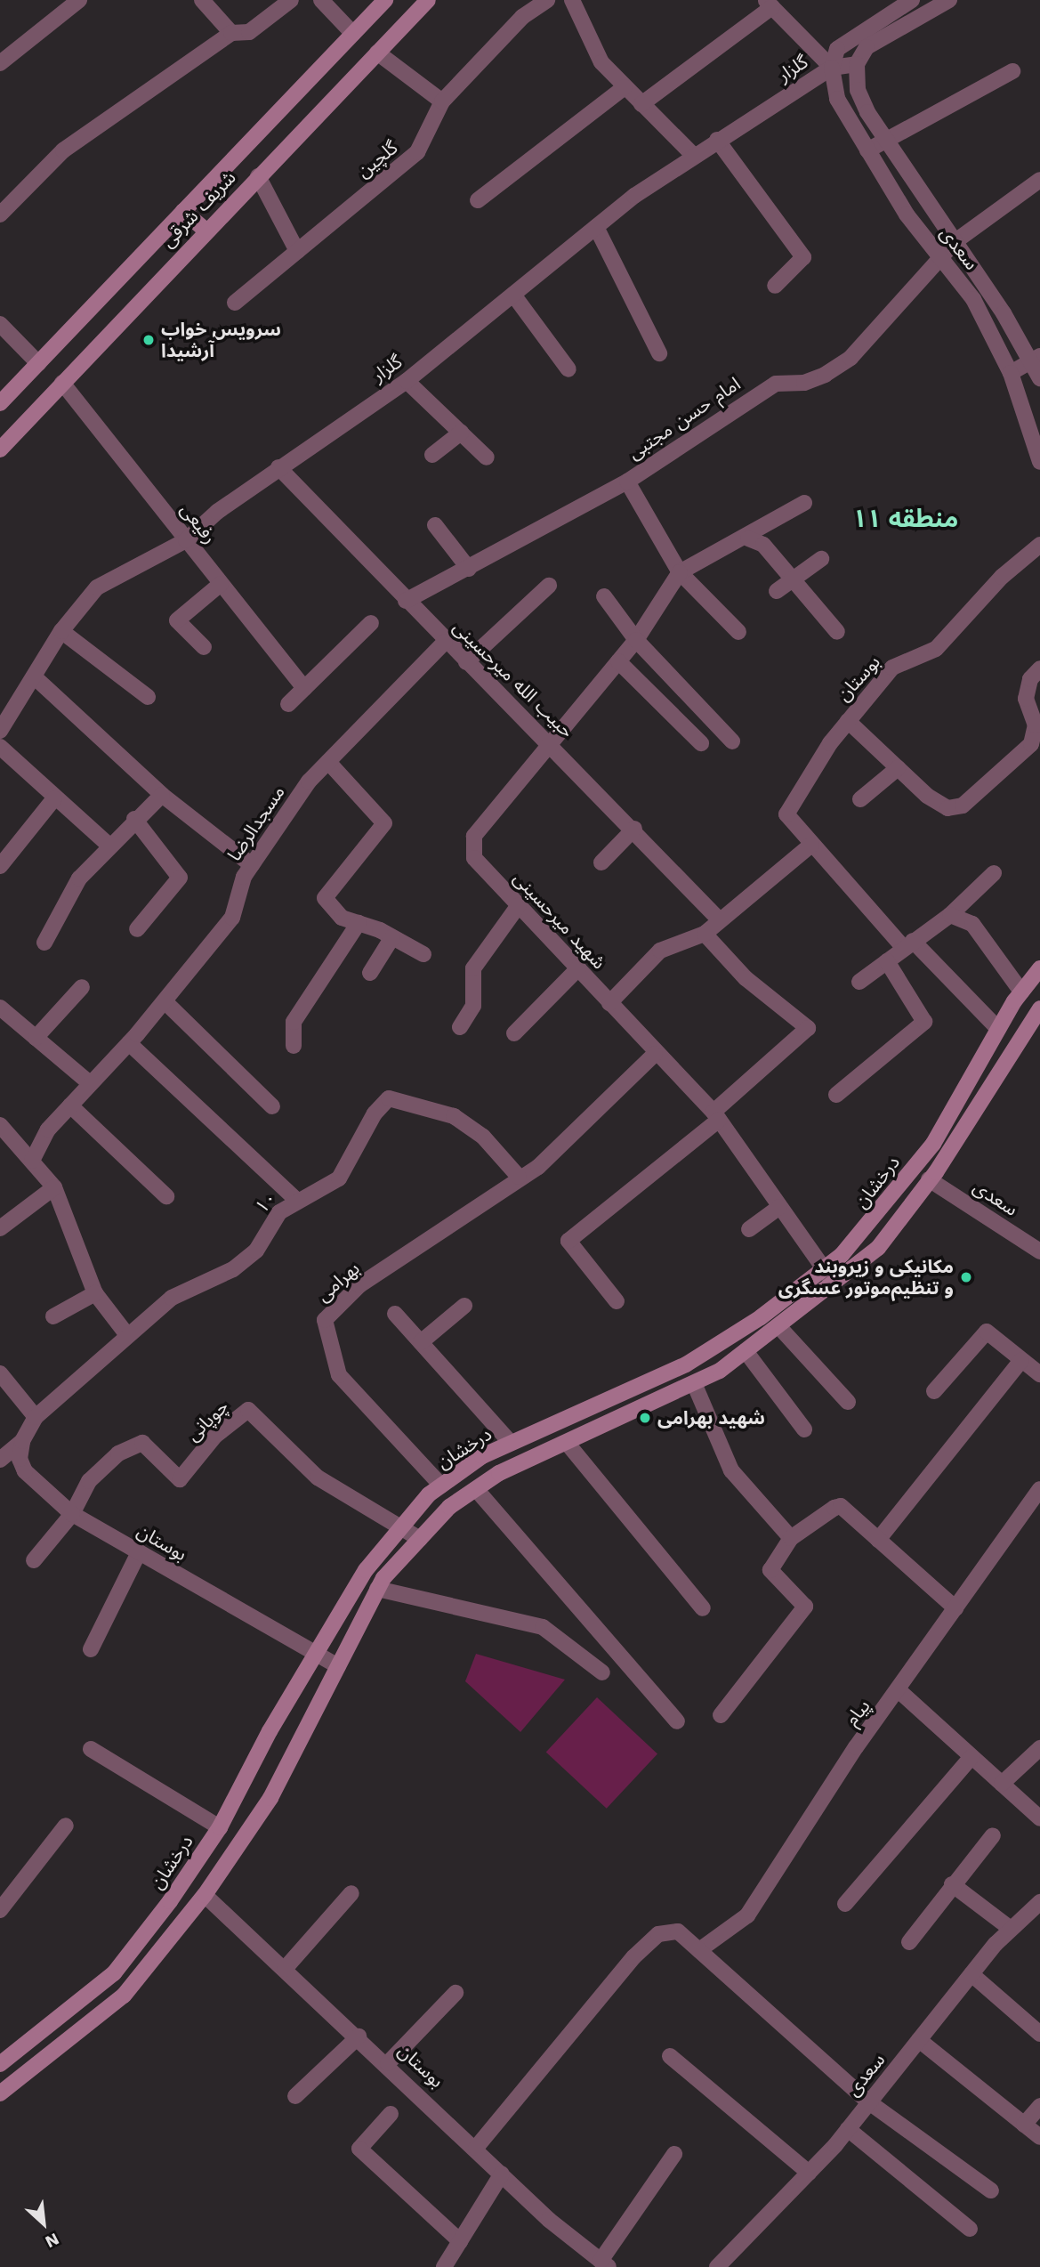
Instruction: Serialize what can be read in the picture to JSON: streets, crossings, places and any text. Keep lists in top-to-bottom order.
{
  "streets": {
    "main road": ["شریف شرقی", "درخشان"],
    "street": [
      "گلزار",
      "گلچین",
      "سعدی",
      "امام حسن مجتبی",
      "رفیعی",
      "بوستان",
      "حبیب الله میرحسینی",
      "مسجدالرضا",
      "شهید میرحسینی",
      "۱۰",
      "بهرامی",
      "چوپانی",
      "پیام"
    ]
  },
  "crossings": [
    ["گلزار", "سعدی"],
    ["گلزار", "رفیعی"],
    ["گلزار", "حبیب الله میرحسینی"],
    ["شریف شرقی", "رفیعی"],
    ["سعدی", "امام حسن مجتبی"],
    ["امام حسن مجتبی", "حبیب الله میرحسینی"],
    ["بوستان", "درخشان"],
    ["بوستان", "چوپانی"],
    ["حبیب الله میرحسینی", "مسجدالرضا"],
    ["حبیب الله میرحسینی", "شهید میرحسینی"],
    ["شهید میرحسینی", "درخشان"],
    ["درخشان", "بهرامی"],
    ["درخشان", "چوپانی"],
    ["۱۰", "بهرامی"]
  ],
  "districts": ["منطقه ۱۱"],
  "places": ["سرویس خواب آرشیدا", "مکانیکی و زیروبند و تنظیم‌موتور عسگری", "شهید بهرامی"],
  "north": "bottom right"
}
